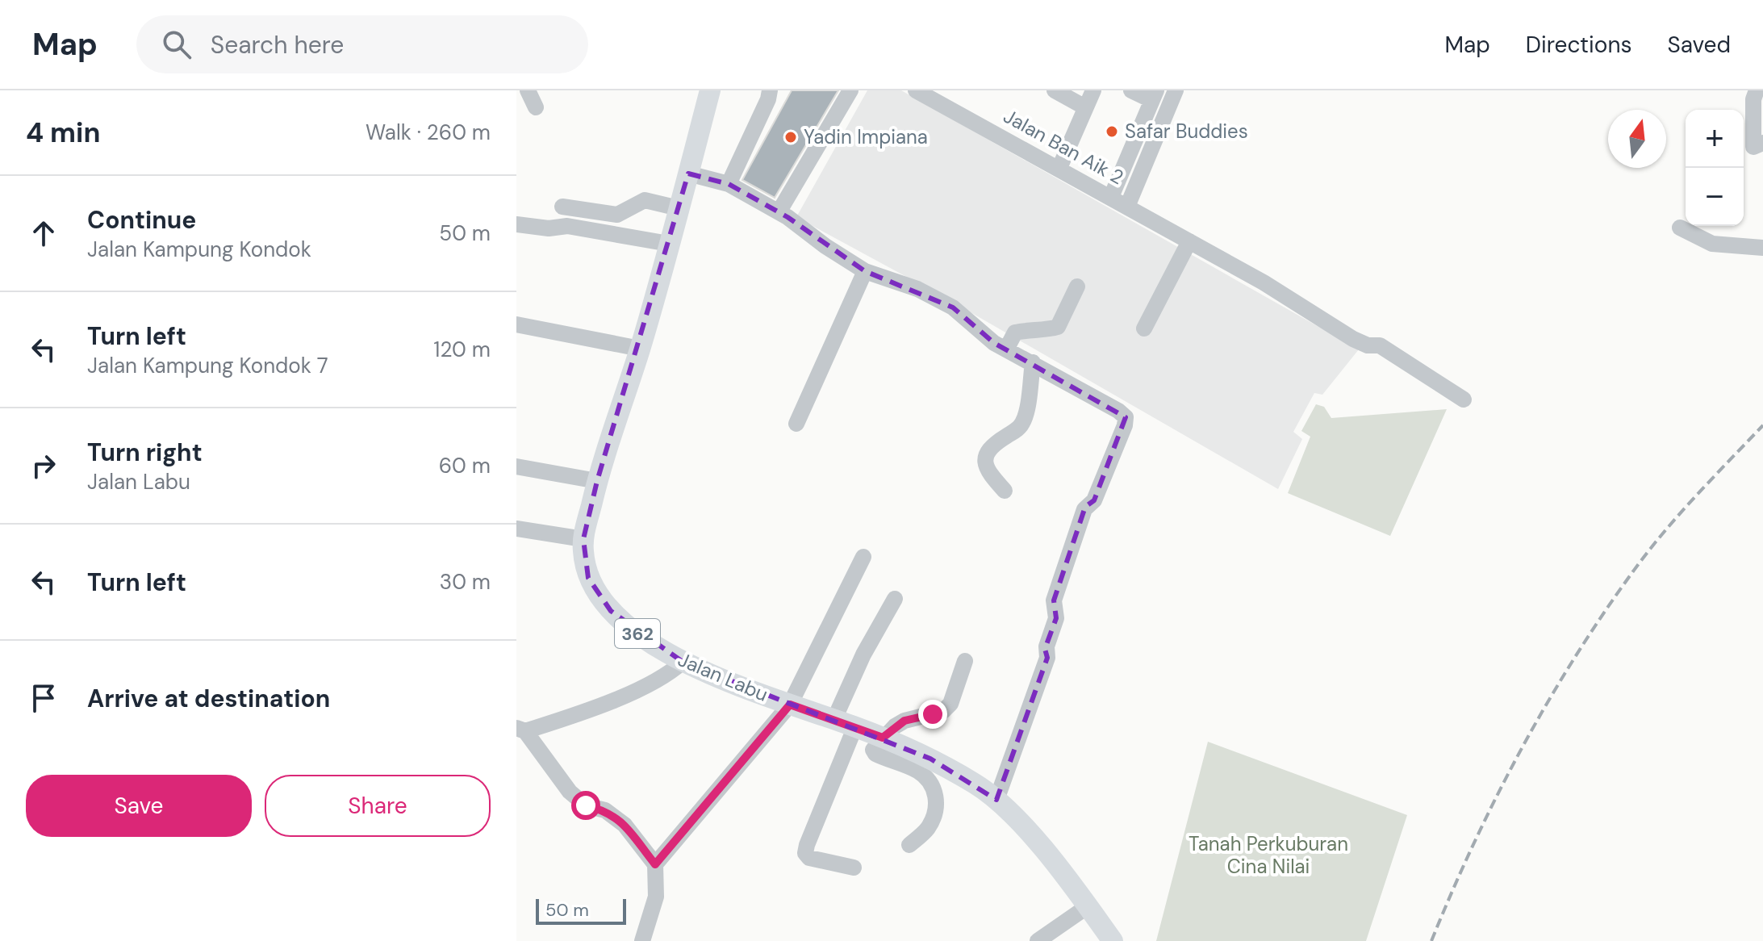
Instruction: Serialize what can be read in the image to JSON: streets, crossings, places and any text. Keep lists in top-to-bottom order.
{
  "streets": {
    "main road": ["362", "Jalan Labu"],
    "street": ["Jalan Ban Aik 2"]
  },
  "parks": ["Tanah Perkuburan Cina Nilai"],
  "places": ["Safar Buddies", "Yadin Impiana"],
  "scale_bar": "50 m",
  "north": "top",
  "page": {
    "header": "Map",
    "search": "Search here",
    "nav": ["Map", "Directions", "Saved"],
    "heading": ["4 min", "Walk · 260 m"],
    "map_buttons": ["+", "−"],
    "list": [
      ["Continue", "Jalan Kampung Kondok", "50 m"],
      ["Turn left", "Jalan Kampung Kondok 7", "120 m"],
      ["Turn right", "Jalan Labu", "60 m"],
      ["Turn left", "30 m"],
      "Arrive at destination"
    ],
    "buttons": ["Save", "Share"],
    "scale": "50 m"
  }
}
